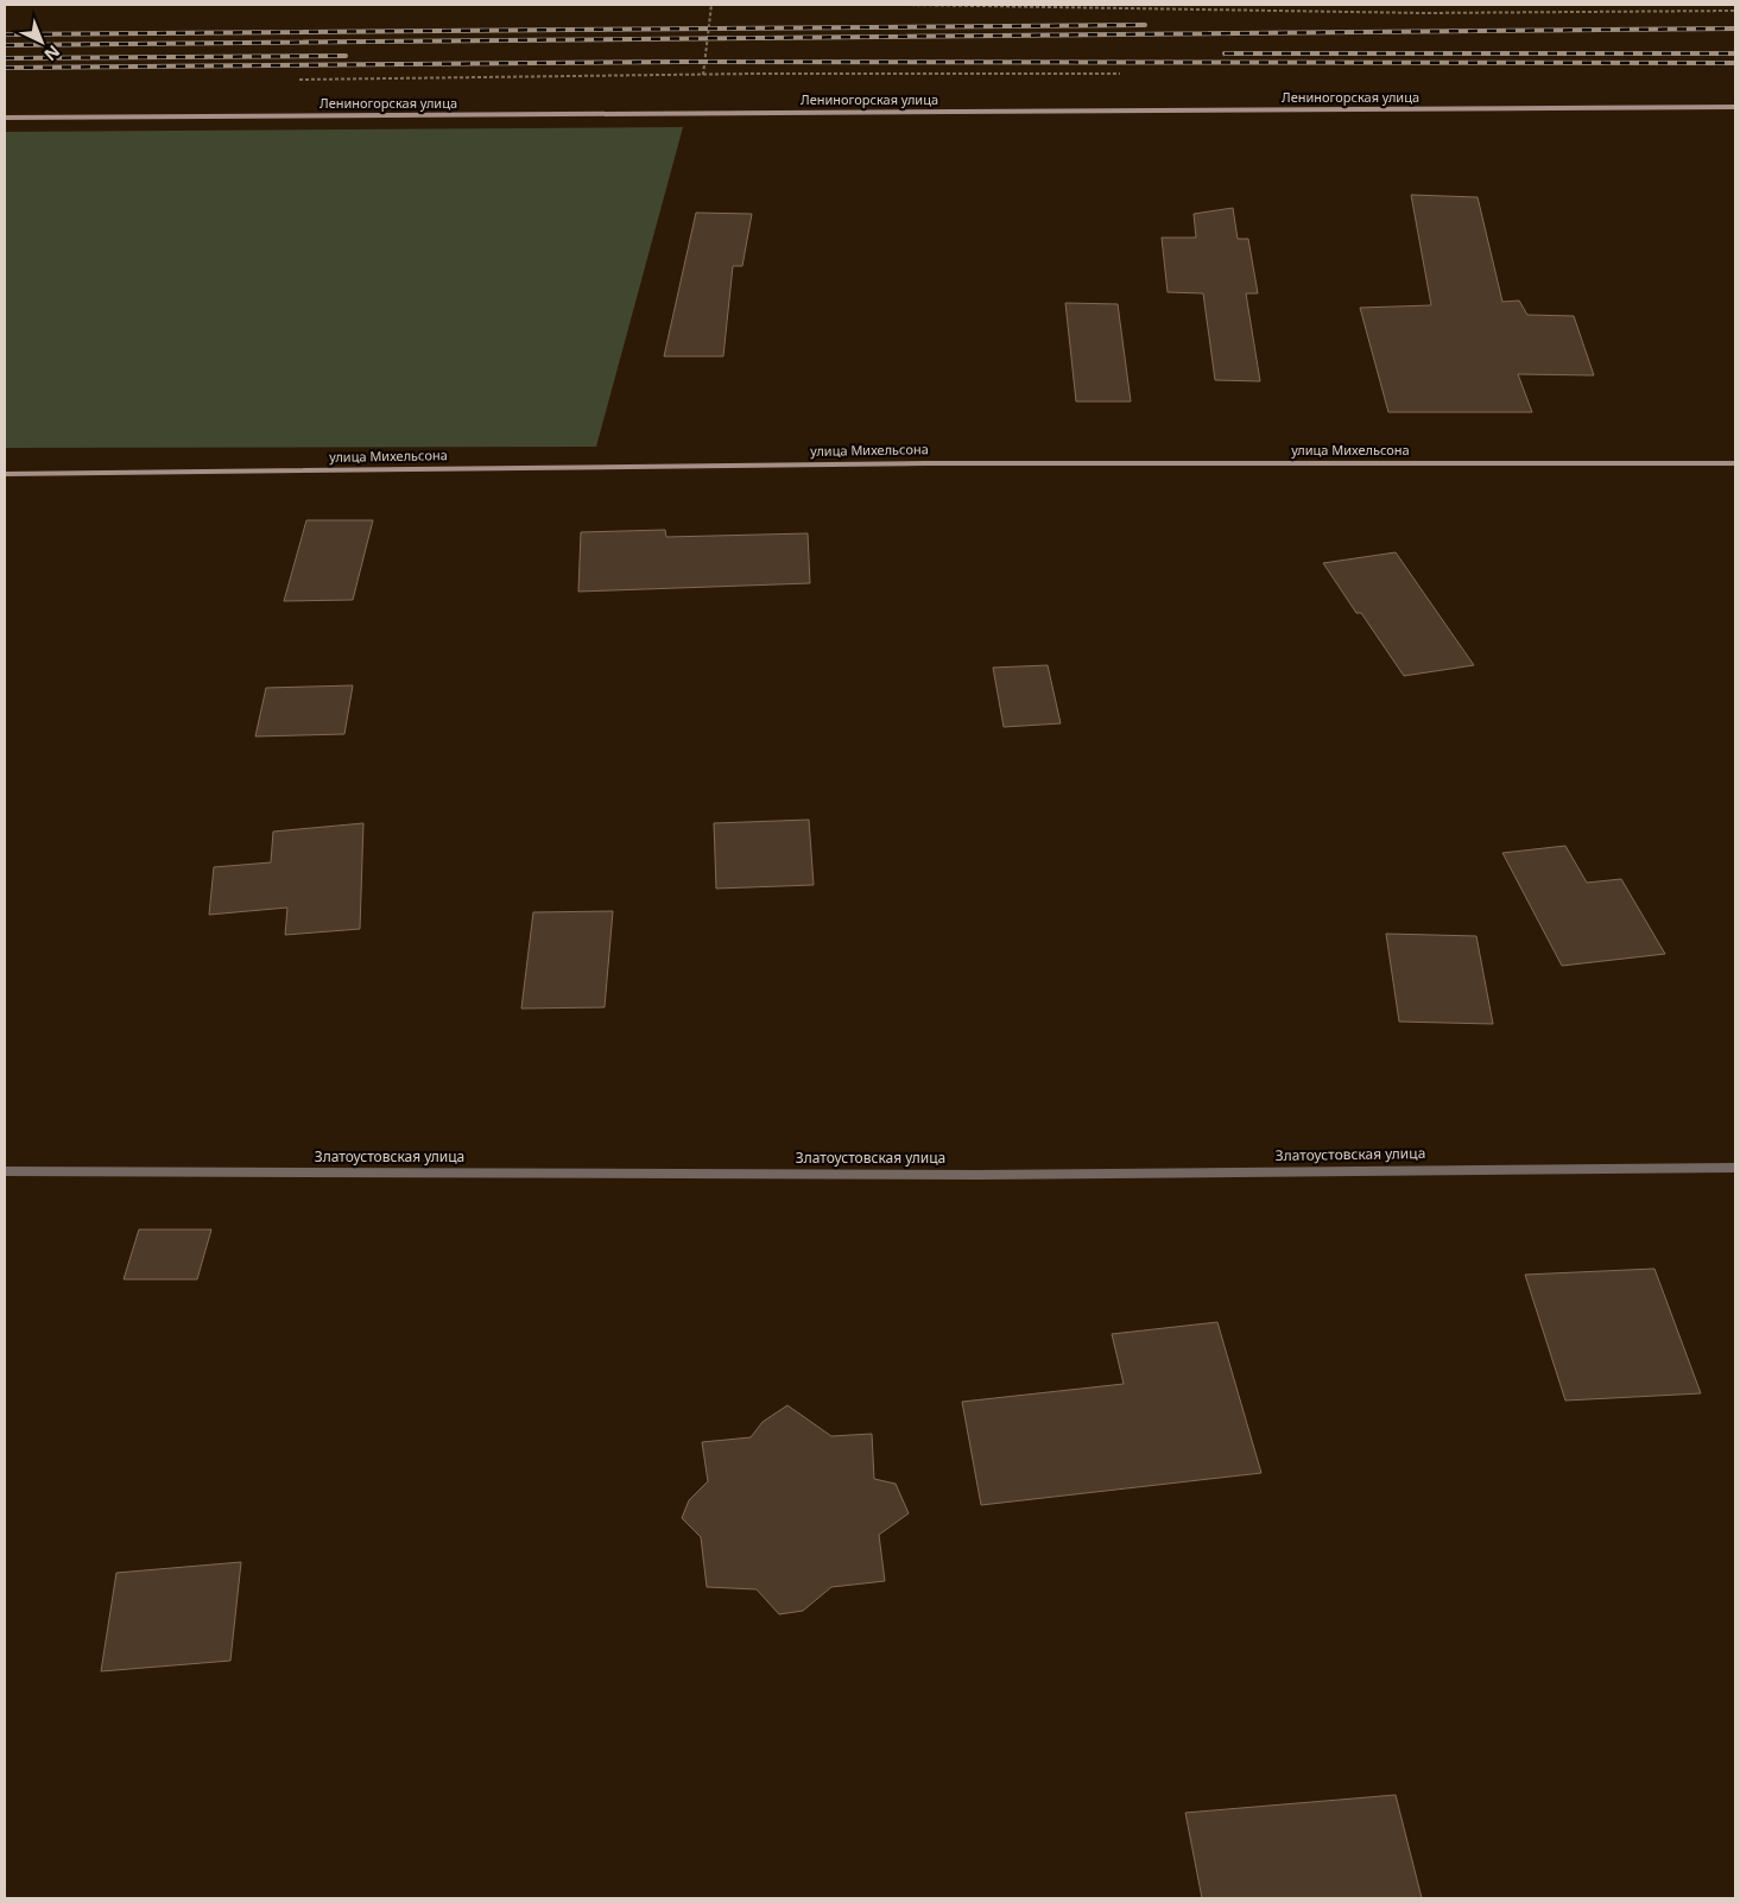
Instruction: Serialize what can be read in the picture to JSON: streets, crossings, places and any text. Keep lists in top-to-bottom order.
{
  "streets": {
    "street": ["Лениногорская улица", "улица Михельсона", "Златоустовская улица"]
  },
  "north": "bottom right"
}
